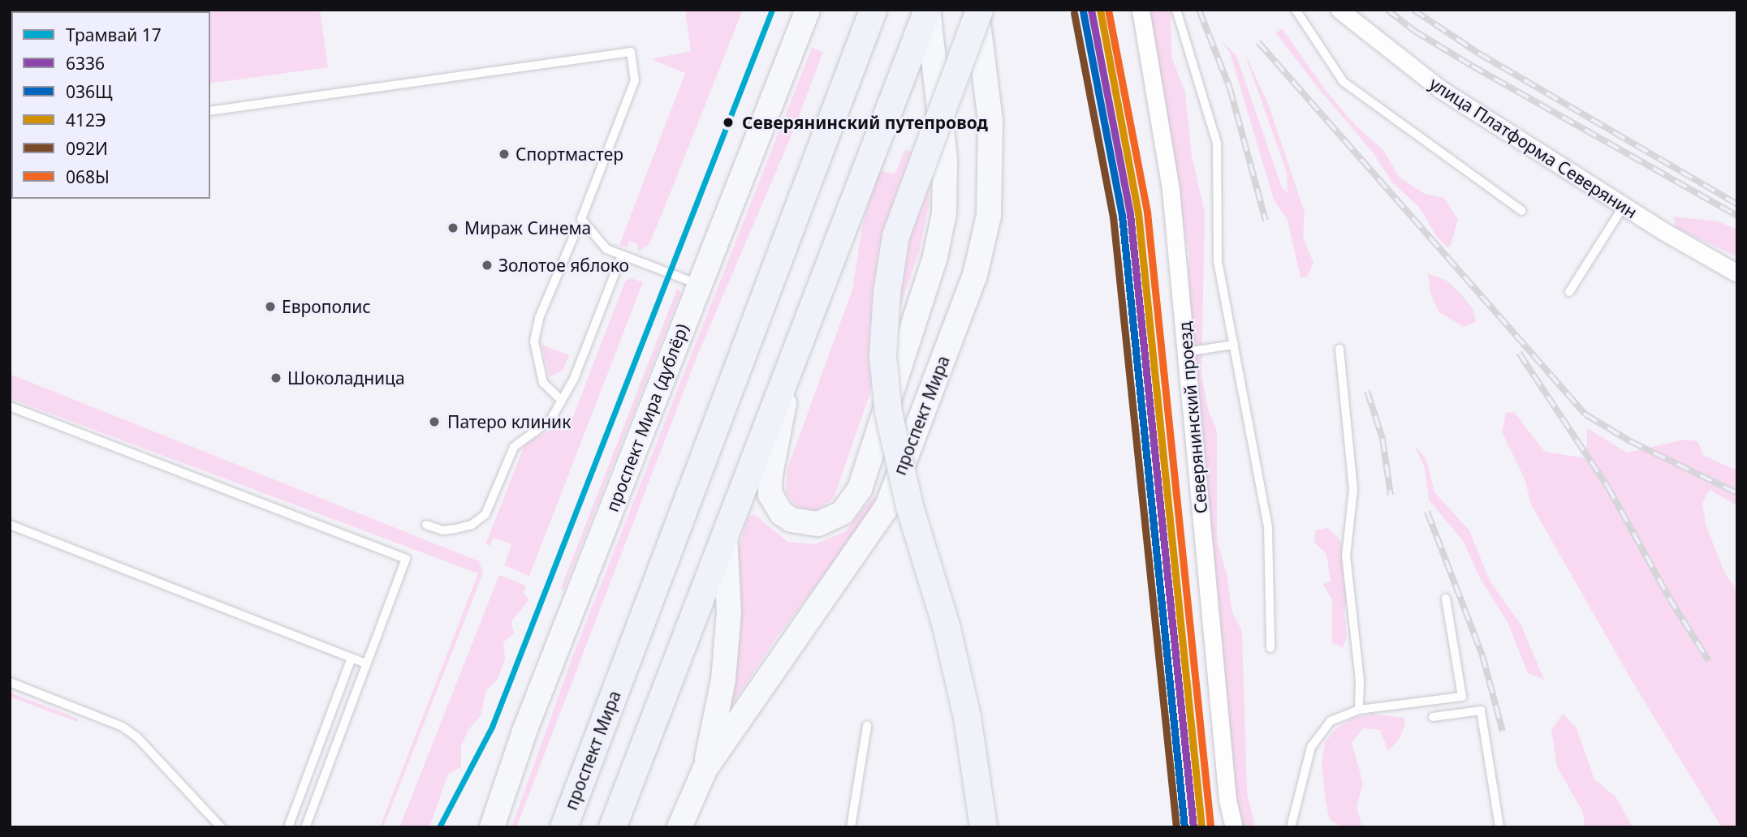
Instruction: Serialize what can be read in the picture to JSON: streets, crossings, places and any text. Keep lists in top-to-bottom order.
{
  "streets": {
    "main road": ["проспект Мира", "проспект Мира (дублёр)"],
    "street": ["улица Платформа Северянин", "Северянинский проезд"]
  },
  "places": [
    "Северянинский путепровод",
    "Спортмастер",
    "Мираж Синема",
    "Золотое яблоко",
    "Европолис",
    "Шоколадница",
    "Патеро клиник"
  ],
  "lines": [
    "tram line 17",
    "transit line 6336",
    "transit line 412Э",
    "transit line 068Ы",
    "transit line 036Щ",
    "transit line 092И"
  ],
  "legend": [
    "Трамвай 17",
    "6336",
    "036Щ",
    "412Э",
    "092И",
    "068Ы"
  ]
}
